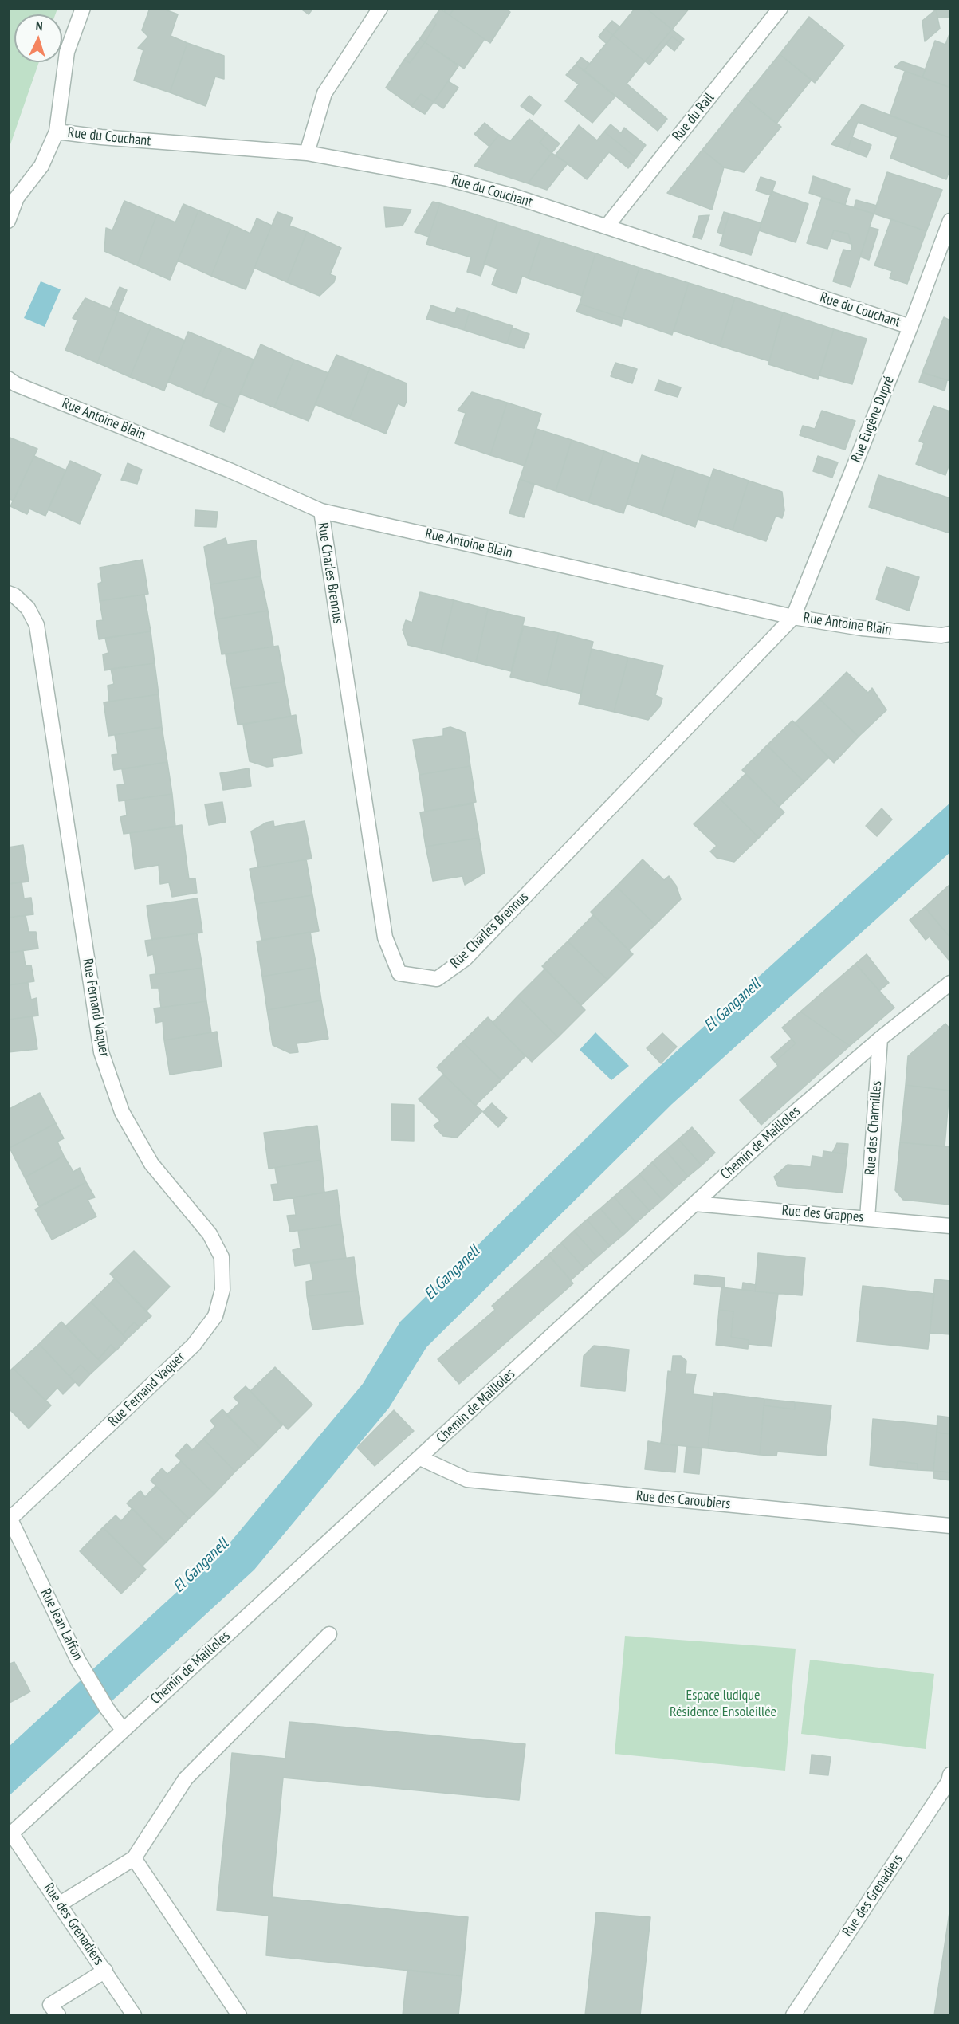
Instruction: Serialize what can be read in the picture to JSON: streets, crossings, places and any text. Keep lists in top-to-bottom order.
{
  "streets": {
    "street": [
      "Rue du Rail",
      "Rue du Couchant",
      "Rue Antoine Blain",
      "Rue Eugène Dupré",
      "Rue Charles Brennus",
      "Rue Fernand Vaquer",
      "Rue des Charmilles",
      "Chemin de Mailloles",
      "Rue des Grappes",
      "Rue des Caroubiers",
      "Rue Jean Laffon",
      "Rue des Grenadiers"
    ]
  },
  "crossings": [
    ["Rue du Rail", "Rue du Couchant"],
    ["Rue du Couchant", "Rue Eugène Dupré"],
    ["Rue Antoine Blain", "Rue Eugène Dupré"],
    ["Rue Antoine Blain", "Rue Charles Brennus"],
    ["Rue Eugène Dupré", "Rue Charles Brennus"],
    ["Rue Fernand Vaquer", "Rue Jean Laffon"],
    ["Rue des Charmilles", "Chemin de Mailloles"],
    ["Rue des Charmilles", "Rue des Grappes"],
    ["Chemin de Mailloles", "Rue des Grappes"],
    ["Chemin de Mailloles", "Rue des Caroubiers"],
    ["Chemin de Mailloles", "Rue Jean Laffon"],
    ["Chemin de Mailloles", "Rue des Grenadiers"]
  ],
  "water": ["El Ganganell"],
  "parks": ["Espace ludique Résidence Ensoleillée"],
  "north": "top"
}
